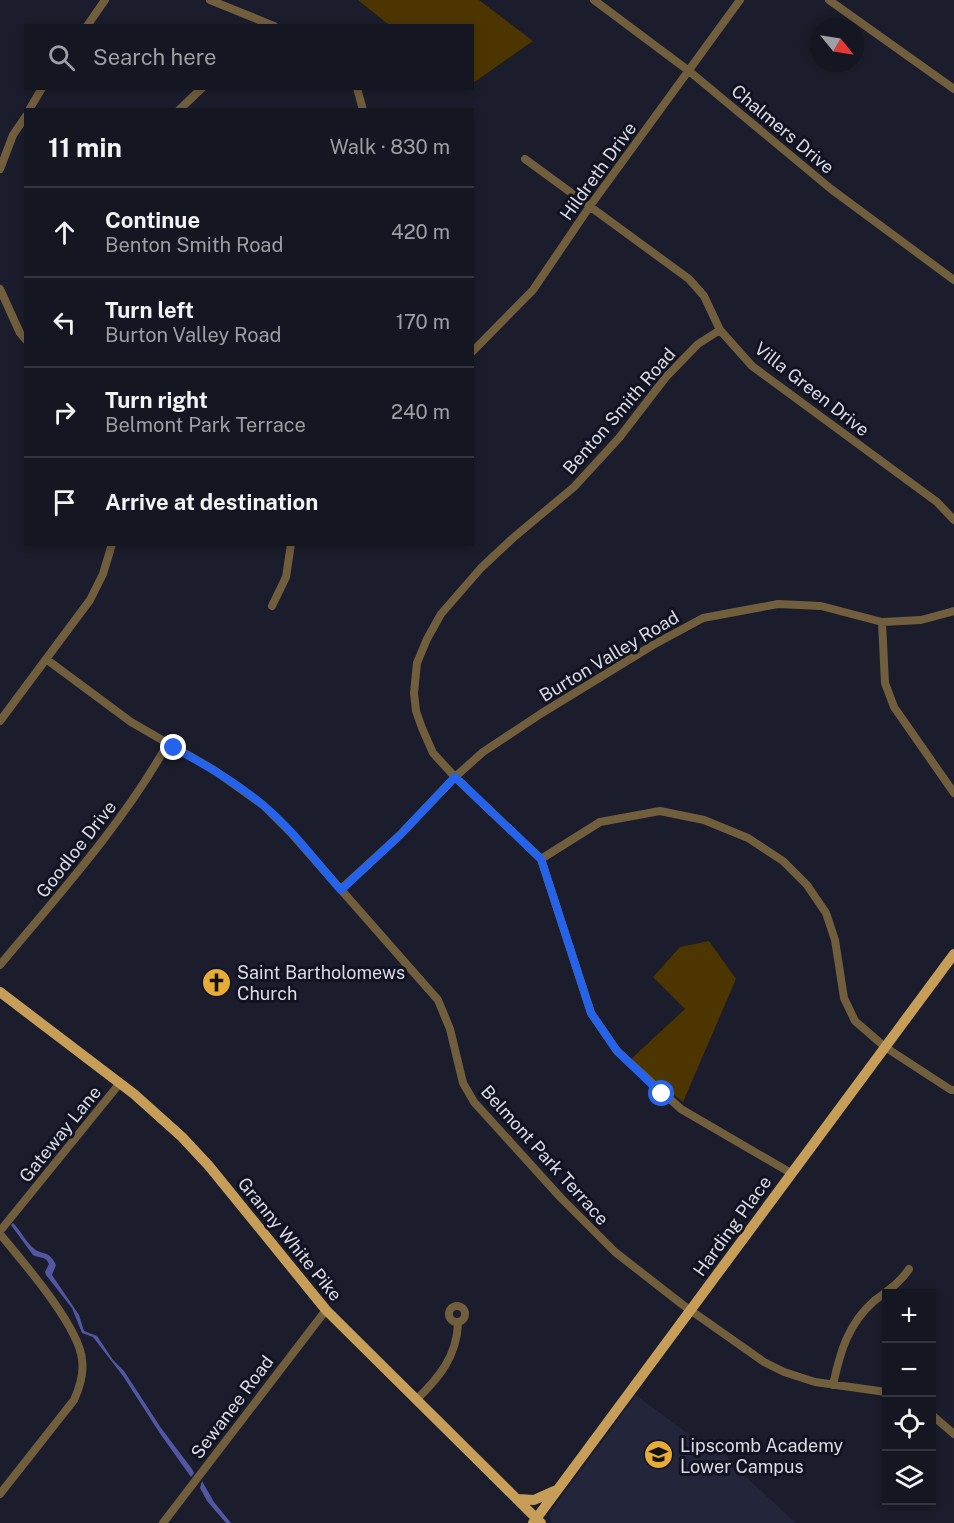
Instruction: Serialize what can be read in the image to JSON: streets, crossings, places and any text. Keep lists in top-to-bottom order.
{
  "streets": {
    "main road": ["Harding Place", "Granny White Pike"],
    "street": [
      "Chalmers Drive",
      "Hildreth Drive",
      "Villa Green Drive",
      "Benton Smith Road",
      "Burton Valley Road",
      "Goodloe Drive",
      "Gateway Lane",
      "Belmont Park Terrace",
      "Sewanee Road"
    ]
  },
  "crossings": [
    ["Chalmers Drive", "Hildreth Drive"],
    ["Hildreth Drive", "Villa Green Drive"],
    ["Villa Green Drive", "Benton Smith Road"],
    ["Benton Smith Road", "Burton Valley Road"],
    ["Benton Smith Road", "Harding Place"],
    ["Burton Valley Road", "Belmont Park Terrace"],
    ["Goodloe Drive", "Belmont Park Terrace"],
    ["Gateway Lane", "Granny White Pike"],
    ["Belmont Park Terrace", "Harding Place"],
    ["Harding Place", "Granny White Pike"],
    ["Granny White Pike", "Sewanee Road"]
  ],
  "places": {
    "church": ["Saint Bartholomews Church"],
    "school or university": ["Lipscomb Academy Lower Campus"]
  },
  "north": "bottom right",
  "page": {
    "search": "Search here",
    "heading": ["11 min", "Walk · 830 m"],
    "list": [
      ["Continue", "Benton Smith Road", "420 m"],
      ["Turn left", "Burton Valley Road", "170 m"],
      ["Turn right", "Belmont Park Terrace", "240 m"],
      "Arrive at destination"
    ],
    "map_buttons": ["+", "−"]
  }
}
